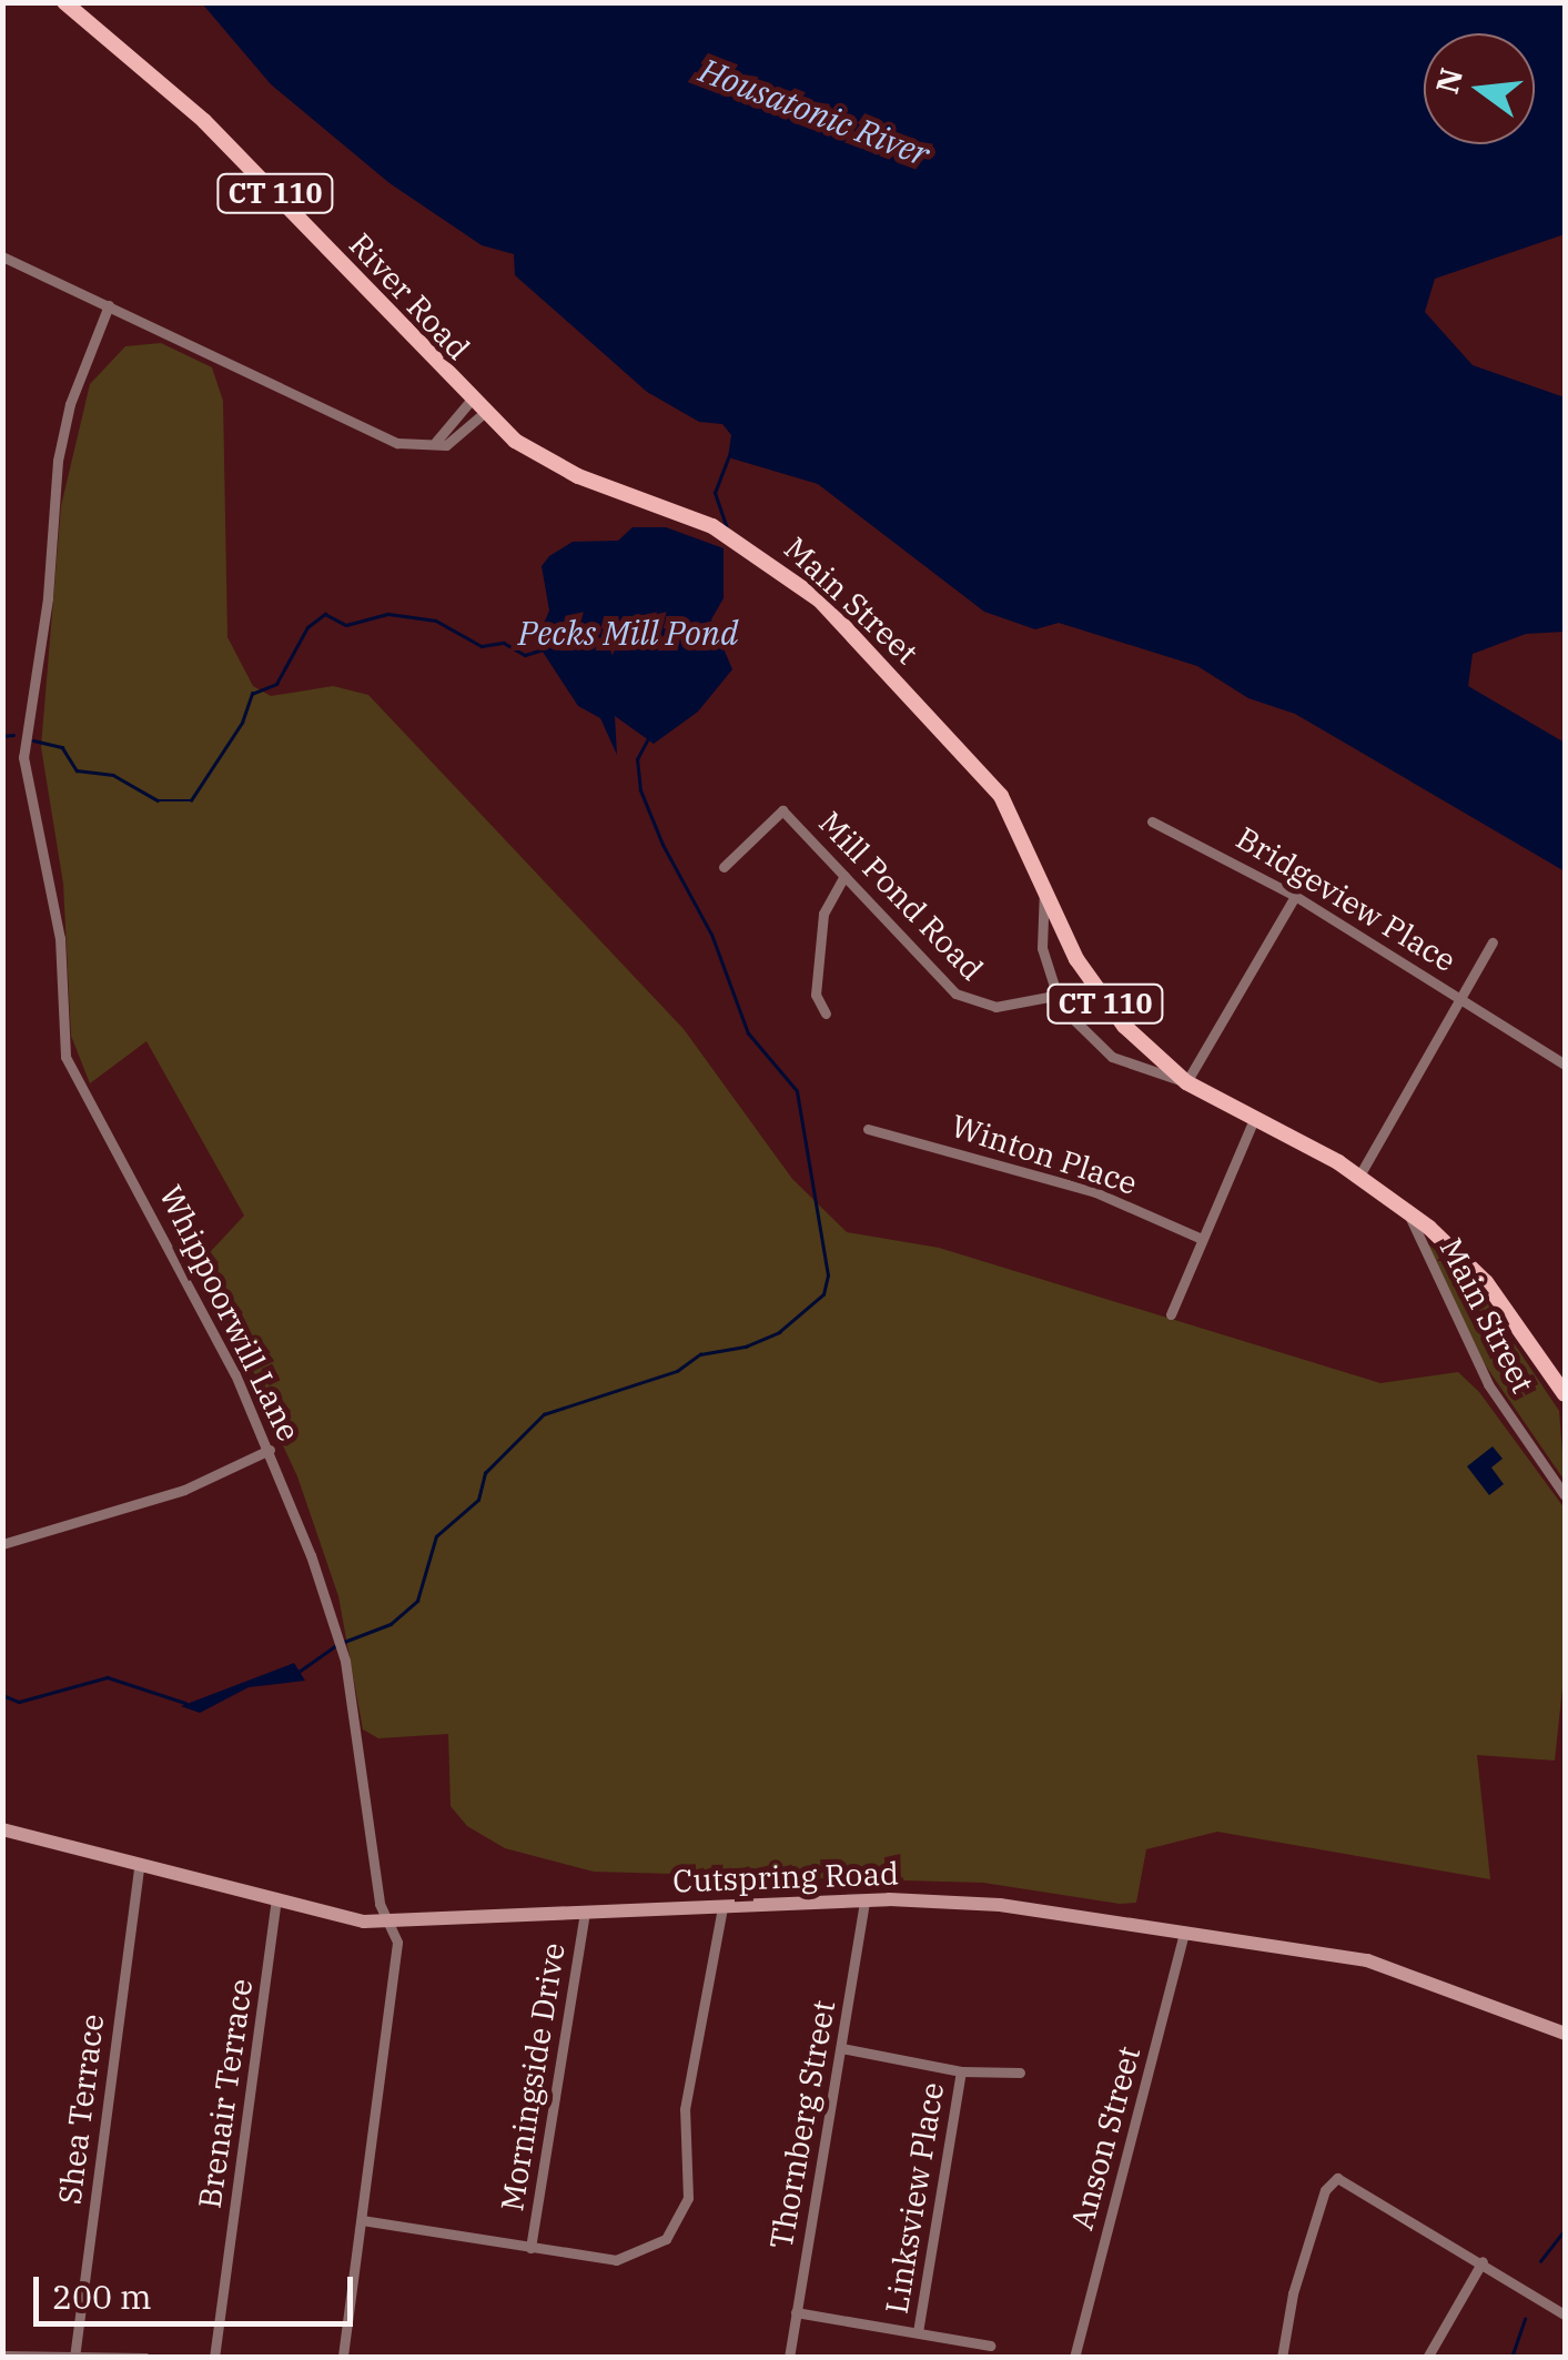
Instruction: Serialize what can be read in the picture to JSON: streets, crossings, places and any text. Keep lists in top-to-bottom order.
{
  "streets": {
    "main road": ["CT 110", "River Road", "Main Street"],
    "street": [
      "Mill Pond Road",
      "Bridgeview Place",
      "Winton Place",
      "Whippoorwill Lane",
      "Cutspring Road",
      "Morningside Drive",
      "Brenair Terrace",
      "Shea Terrace",
      "Thornberg Street",
      "Anson Street",
      "Linksview Place"
    ]
  },
  "crossings": [
    ["River Road", "Main Street"],
    ["Main Street", "Mill Pond Road"],
    ["Whippoorwill Lane", "Cutspring Road"],
    ["Cutspring Road", "Morningside Drive"],
    ["Cutspring Road", "Brenair Terrace"],
    ["Cutspring Road", "Shea Terrace"],
    ["Cutspring Road", "Thornberg Street"],
    ["Cutspring Road", "Anson Street"]
  ],
  "water": ["Housatonic River", "Pecks Mill Pond"],
  "scale_bar": "200 m",
  "north": "left"
}
